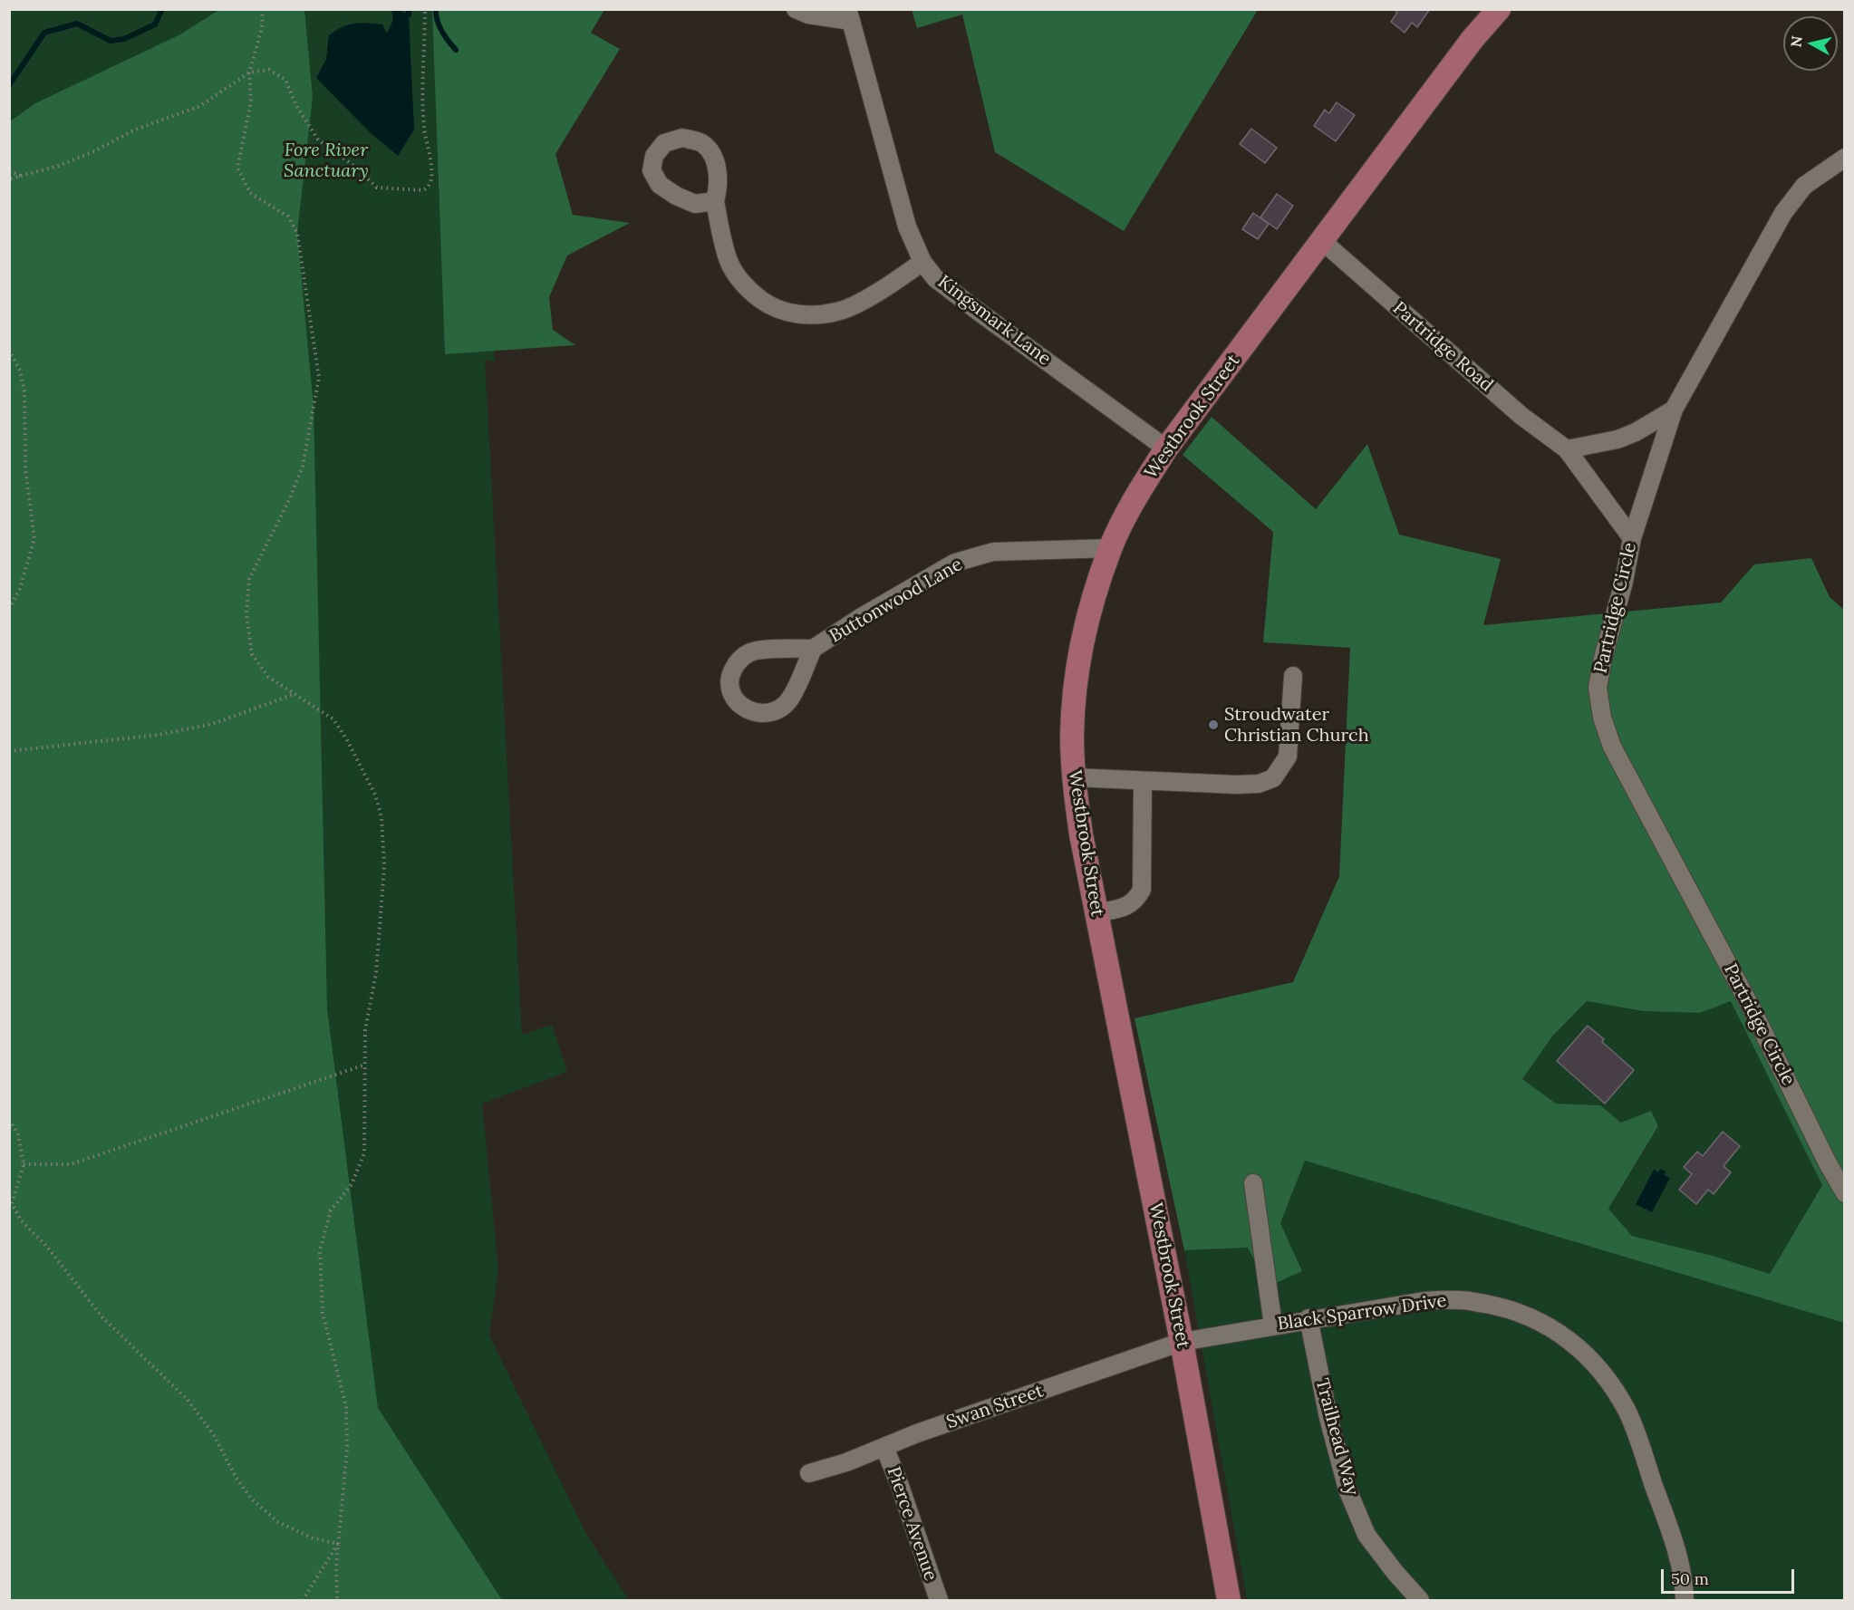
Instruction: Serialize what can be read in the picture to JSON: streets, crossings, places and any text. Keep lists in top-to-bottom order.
{
  "streets": {
    "main road": ["Westbrook Street"],
    "street": [
      "Kingsmark Lane",
      "Partridge Road",
      "Buttonwood Lane",
      "Partridge Circle",
      "Black Sparrow Drive",
      "Swan Street",
      "Trailhead Way",
      "Pierce Avenue"
    ]
  },
  "crossings": [
    ["Kingsmark Lane", "Westbrook Street"],
    ["Partridge Road", "Westbrook Street"],
    ["Partridge Road", "Partridge Circle"],
    ["Westbrook Street", "Buttonwood Lane"],
    ["Westbrook Street", "Black Sparrow Drive"],
    ["Westbrook Street", "Swan Street"],
    ["Black Sparrow Drive", "Swan Street"],
    ["Black Sparrow Drive", "Trailhead Way"],
    ["Swan Street", "Pierce Avenue"]
  ],
  "parks": ["Fore River Sanctuary"],
  "places": ["Stroudwater Christian Church"],
  "scale_bar": "50 m",
  "north": "left"
}
